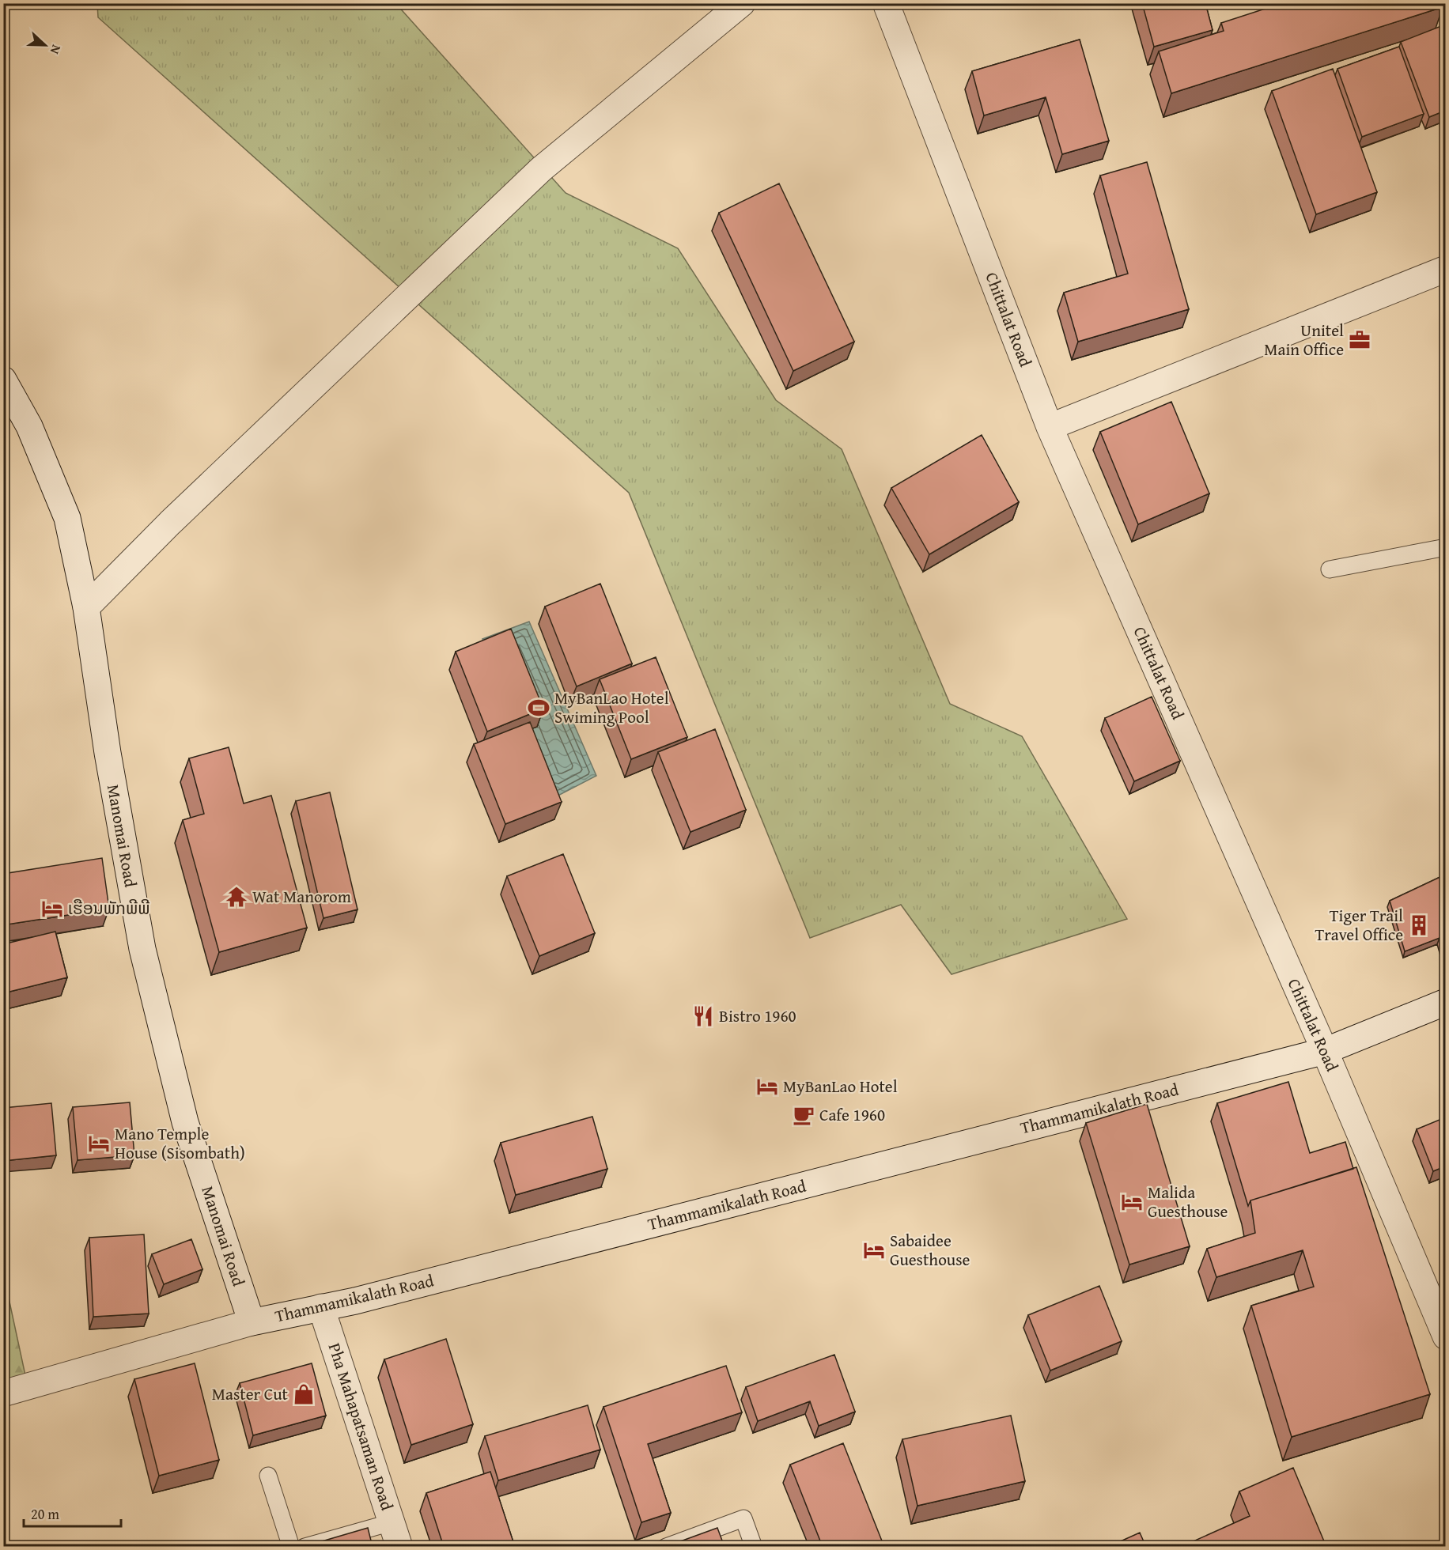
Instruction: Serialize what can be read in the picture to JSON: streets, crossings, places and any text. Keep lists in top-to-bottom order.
{
  "streets": {
    "street": [
      "Chittalat Road",
      "Manomai Road",
      "Thammamikalath Road",
      "Pha Mahapatsaman Road"
    ]
  },
  "crossings": [
    ["Chittalat Road", "Thammamikalath Road"],
    ["Manomai Road", "Thammamikalath Road"],
    ["Thammamikalath Road", "Pha Mahapatsaman Road"]
  ],
  "places": {
    "office": ["Unitel Main Office"],
    "sports": ["MyBanLao Hotel Swiming Pool"],
    "temple": ["Wat Manorom"],
    "hotel": [
      "ເຮືອນພັກພີພີ",
      "MyBanLao Hotel",
      "Mano Temple House (Sisombath)",
      "Malida Guesthouse",
      "Sabaidee Guesthouse"
    ],
    "building": ["Tiger Trail Travel Office"],
    "restaurant": ["Bistro 1960"],
    "cafe": ["Cafe 1960"],
    "shop": ["Master Cut"]
  },
  "scale_bar": "20 m",
  "north": "right"
}
